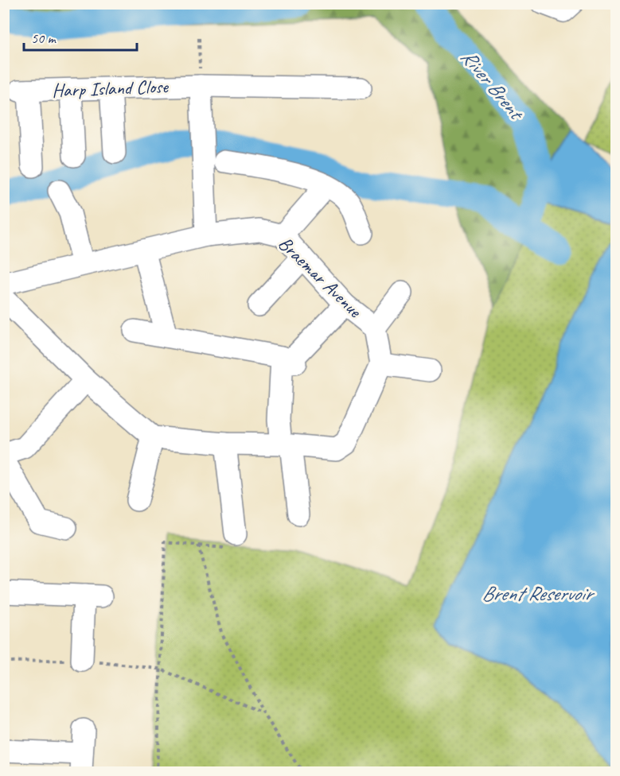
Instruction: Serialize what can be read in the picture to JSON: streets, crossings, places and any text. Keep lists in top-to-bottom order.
{
  "streets": {
    "street": ["Harp Island Close", "Braemar Avenue"]
  },
  "water": ["River Brent", "Brent Reservoir"],
  "scale_bar": "50 m"
}
